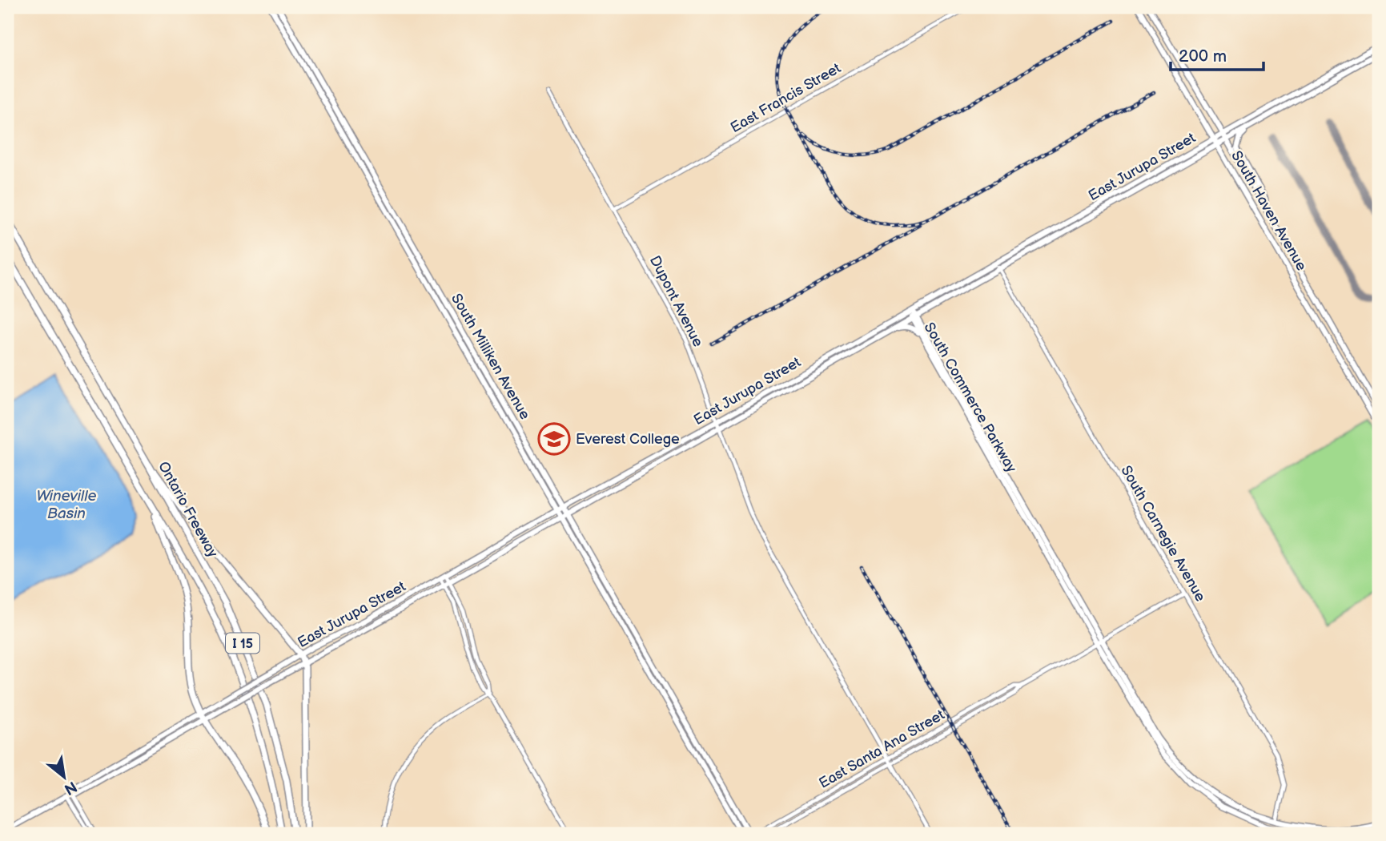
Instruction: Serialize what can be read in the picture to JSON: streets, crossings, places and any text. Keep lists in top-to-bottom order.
{
  "streets": {
    "highway": ["Ontario Freeway", "I 15"],
    "main road": [
      "East Jurupa Street",
      "South Haven Avenue",
      "South Milliken Avenue",
      "South Commerce Parkway"
    ],
    "street": [
      "East Francis Street",
      "Dupont Avenue",
      "South Carnegie Avenue",
      "East Santa Ana Street"
    ]
  },
  "crossings": [
    ["East Francis Street", "Dupont Avenue"],
    ["East Jurupa Street", "South Haven Avenue"],
    ["East Jurupa Street", "Dupont Avenue"],
    ["East Jurupa Street", "South Milliken Avenue"],
    ["East Jurupa Street", "South Commerce Parkway"],
    ["East Jurupa Street", "South Carnegie Avenue"],
    ["Dupont Avenue", "East Santa Ana Street"],
    ["South Milliken Avenue", "East Santa Ana Street"],
    ["South Commerce Parkway", "South Carnegie Avenue"],
    ["South Commerce Parkway", "East Santa Ana Street"],
    ["South Carnegie Avenue", "East Santa Ana Street"]
  ],
  "water": ["Wineville Basin"],
  "places": {
    "school or university": ["Everest College"]
  },
  "scale_bar": "200 m",
  "north": "bottom right"
}
